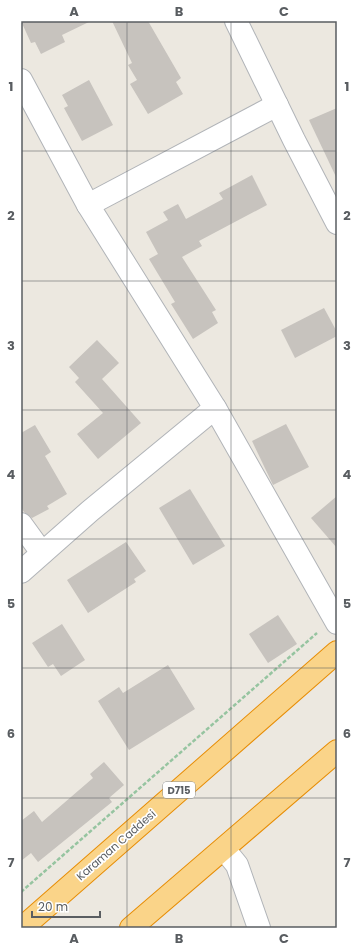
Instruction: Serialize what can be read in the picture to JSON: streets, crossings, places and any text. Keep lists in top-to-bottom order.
{
  "streets": {
    "highway": ["D715", "Karaman Caddesi"]
  },
  "scale_bar": "20 m",
  "grid": {
    "columns": ["A", "B", "C"],
    "rows": [
      "1",
      "2",
      "3",
      "4",
      "5",
      "6",
      "7"
    ]
  }
}
